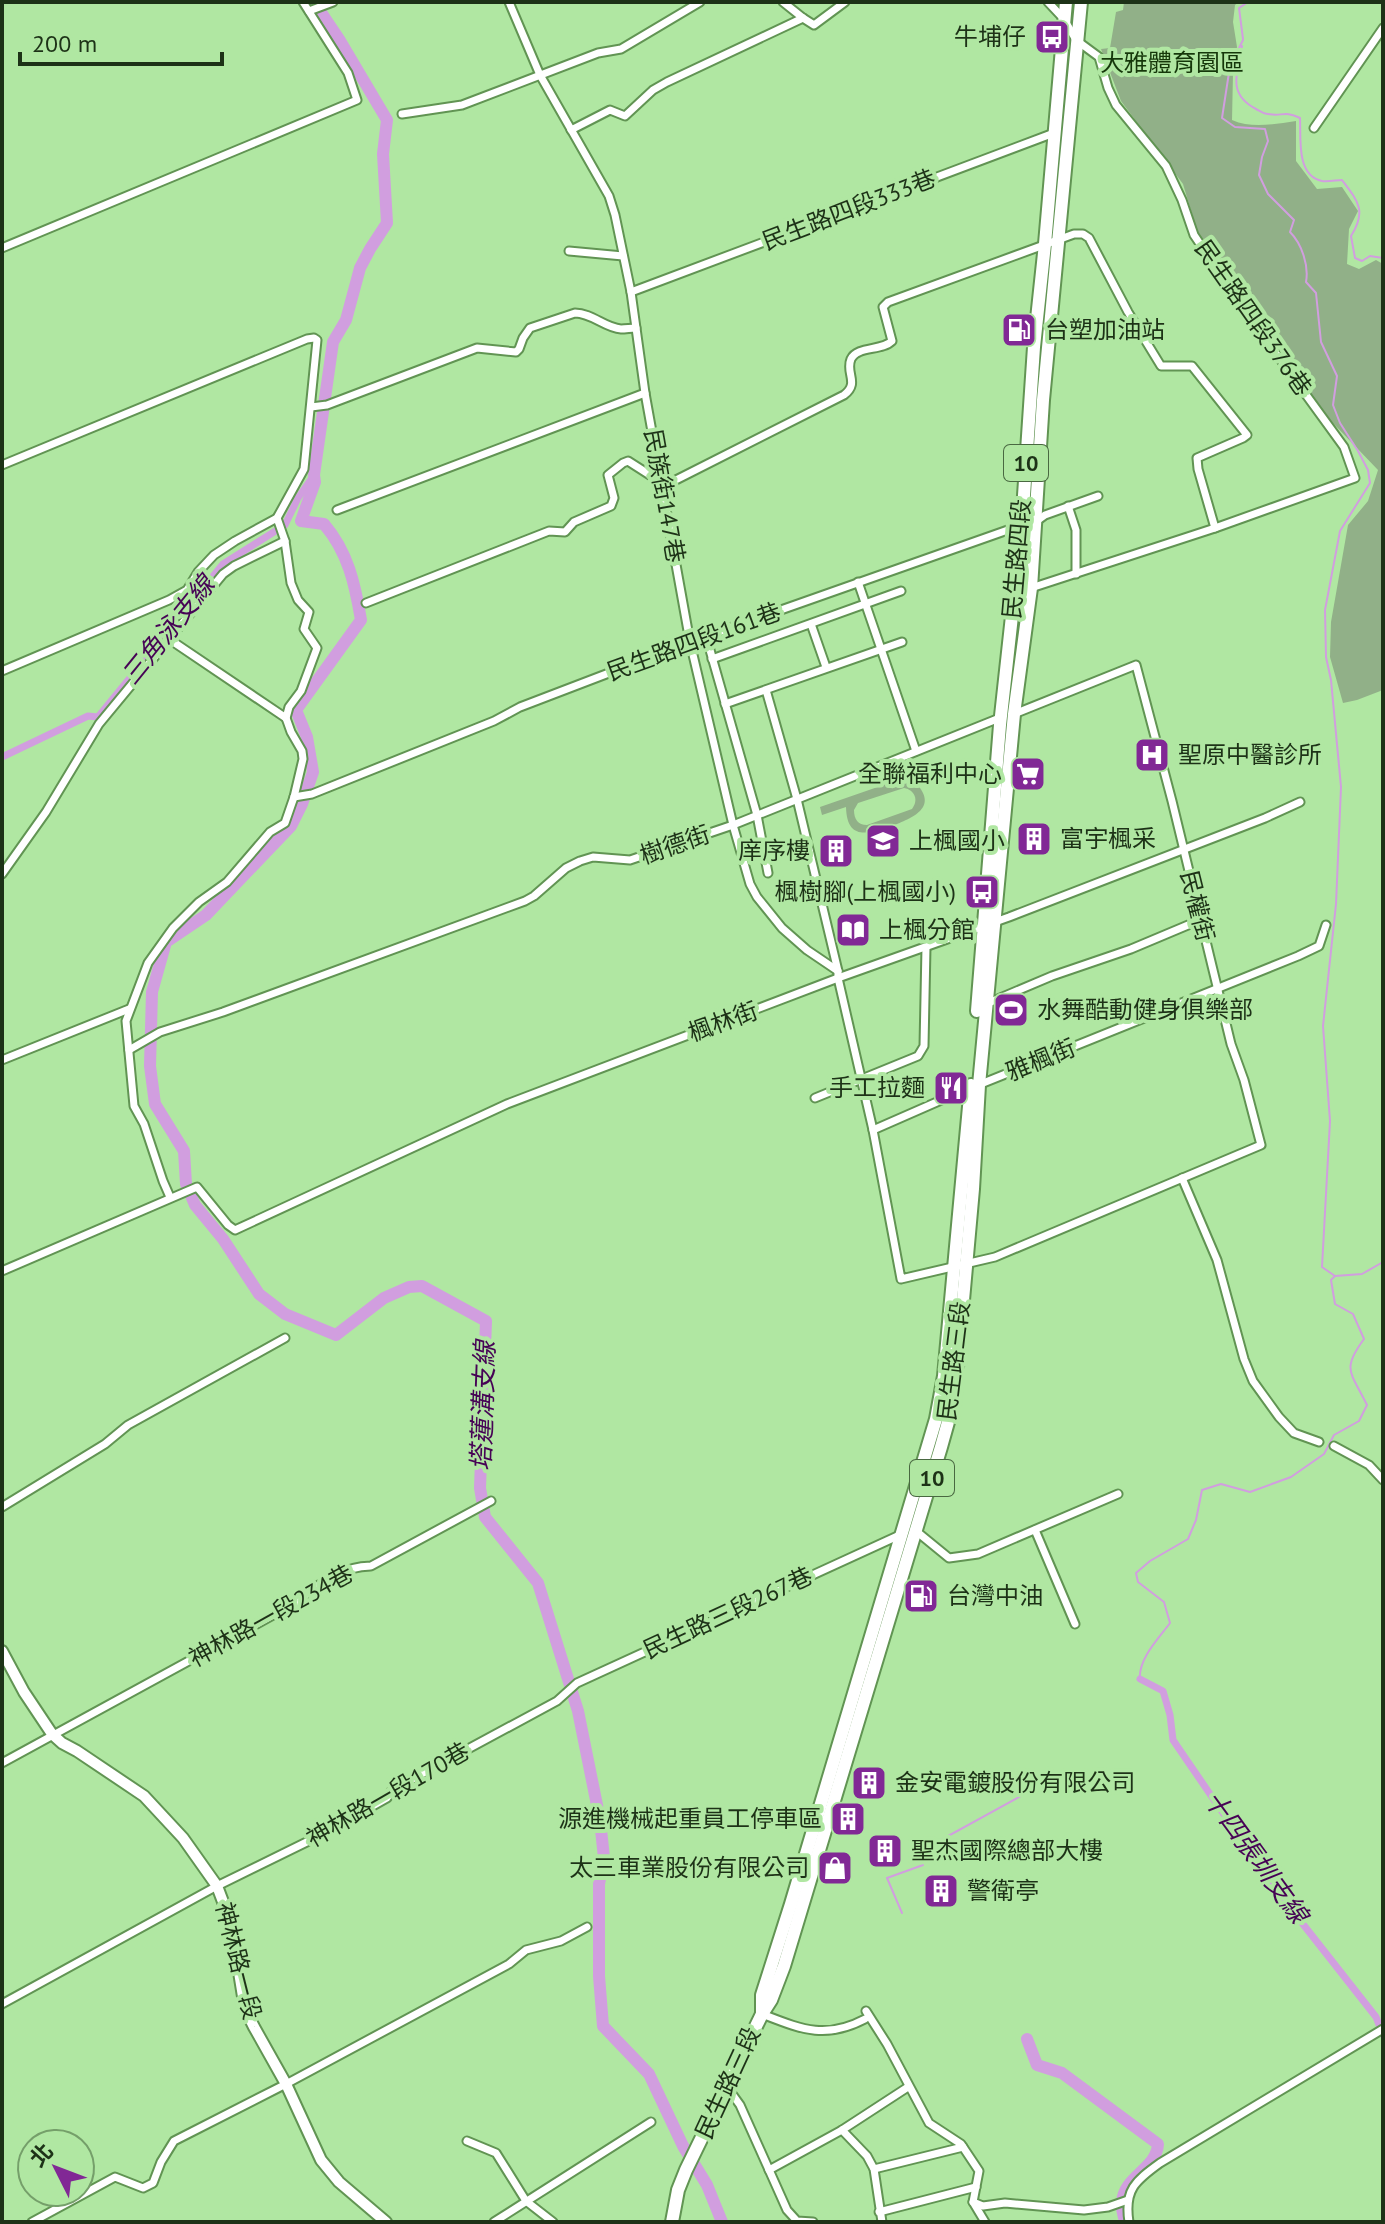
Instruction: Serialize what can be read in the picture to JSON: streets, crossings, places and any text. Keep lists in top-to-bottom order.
{
  "streets": {
    "main road": ["10", "民生路四段", "民生路三段"],
    "street": [
      "民生路四段333巷",
      "民生路四段376巷",
      "民族街147巷",
      "民生路四段161巷",
      "樹德街",
      "民權街",
      "楓林街",
      "雅楓街",
      "民生路三段267巷",
      "神林路一段234巷",
      "神林路一段170巷",
      "神林路一段"
    ]
  },
  "crossings": [
    ["民生路四段333巷", "民族街147巷"],
    ["民生路四段333巷", "民生路四段"],
    ["民生路四段376巷", "民生路四段"],
    ["民族街147巷", "民生路四段161巷"],
    ["民族街147巷", "樹德街"],
    ["民族街147巷", "楓林街"],
    ["民生路四段", "民生路四段161巷"],
    ["民生路四段", "樹德街"],
    ["民生路四段", "楓林街"],
    ["民生路四段", "民生路三段"],
    ["樹德街", "民權街"],
    ["民權街", "楓林街"],
    ["民權街", "雅楓街"],
    ["楓林街", "民生路三段"],
    ["雅楓街", "民生路三段"],
    ["民生路三段", "民生路三段267巷"],
    ["民生路三段267巷", "神林路一段170巷"],
    ["神林路一段234巷", "神林路一段"],
    ["神林路一段170巷", "神林路一段"]
  ],
  "water": ["三角泳支線", "塔蓮溝支線", "十四張圳支線"],
  "parks": ["大雅體育園區"],
  "places": {
    "bus stop": ["牛埔仔", "楓樹腳(上楓國小)"],
    "fuel station": ["台塑加油站", "台灣中油"],
    "hospital": ["聖原中醫診所"],
    "supermarket": ["全聯福利中心"],
    "building": [
      "富宇楓采",
      "庠序樓",
      "金安電鍍股份有限公司",
      "源進機械起重員工停車區",
      "聖杰國際總部大樓",
      "警衛亭"
    ],
    "school or university": ["上楓國小"],
    "library": ["上楓分館"],
    "sports": ["水舞酷動健身俱樂部"],
    "restaurant": ["手工拉麵"],
    "shop": ["太三車業股份有限公司"]
  },
  "scale_bar": "200 m",
  "north": "top left"
}
